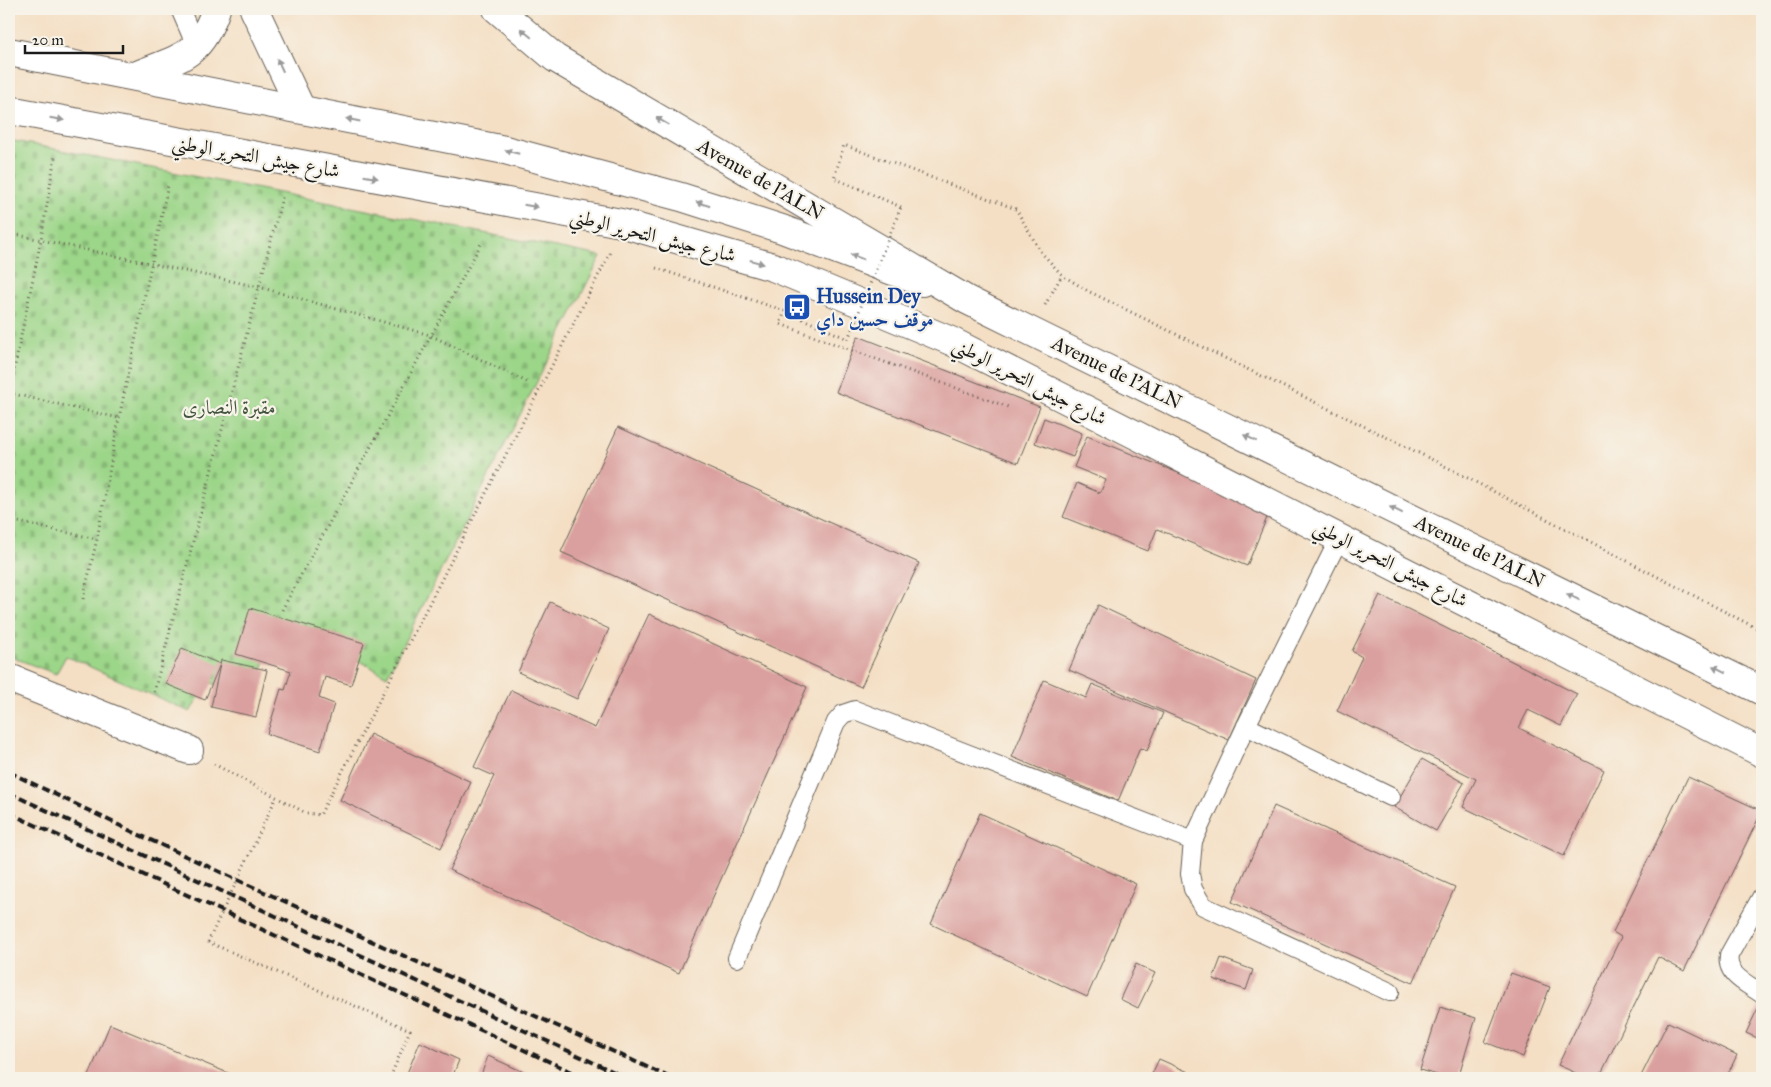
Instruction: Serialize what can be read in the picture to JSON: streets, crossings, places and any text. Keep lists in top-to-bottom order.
{
  "streets": {
    "main road": ["شارع جيش التحرير الوطني", "Avenue de l'ALN"]
  },
  "parks": ["مقبرة النصارى"],
  "places": {
    "bus stop": ["Hussein Dey موقف حسين داي"]
  },
  "scale_bar": "20 m"
}
